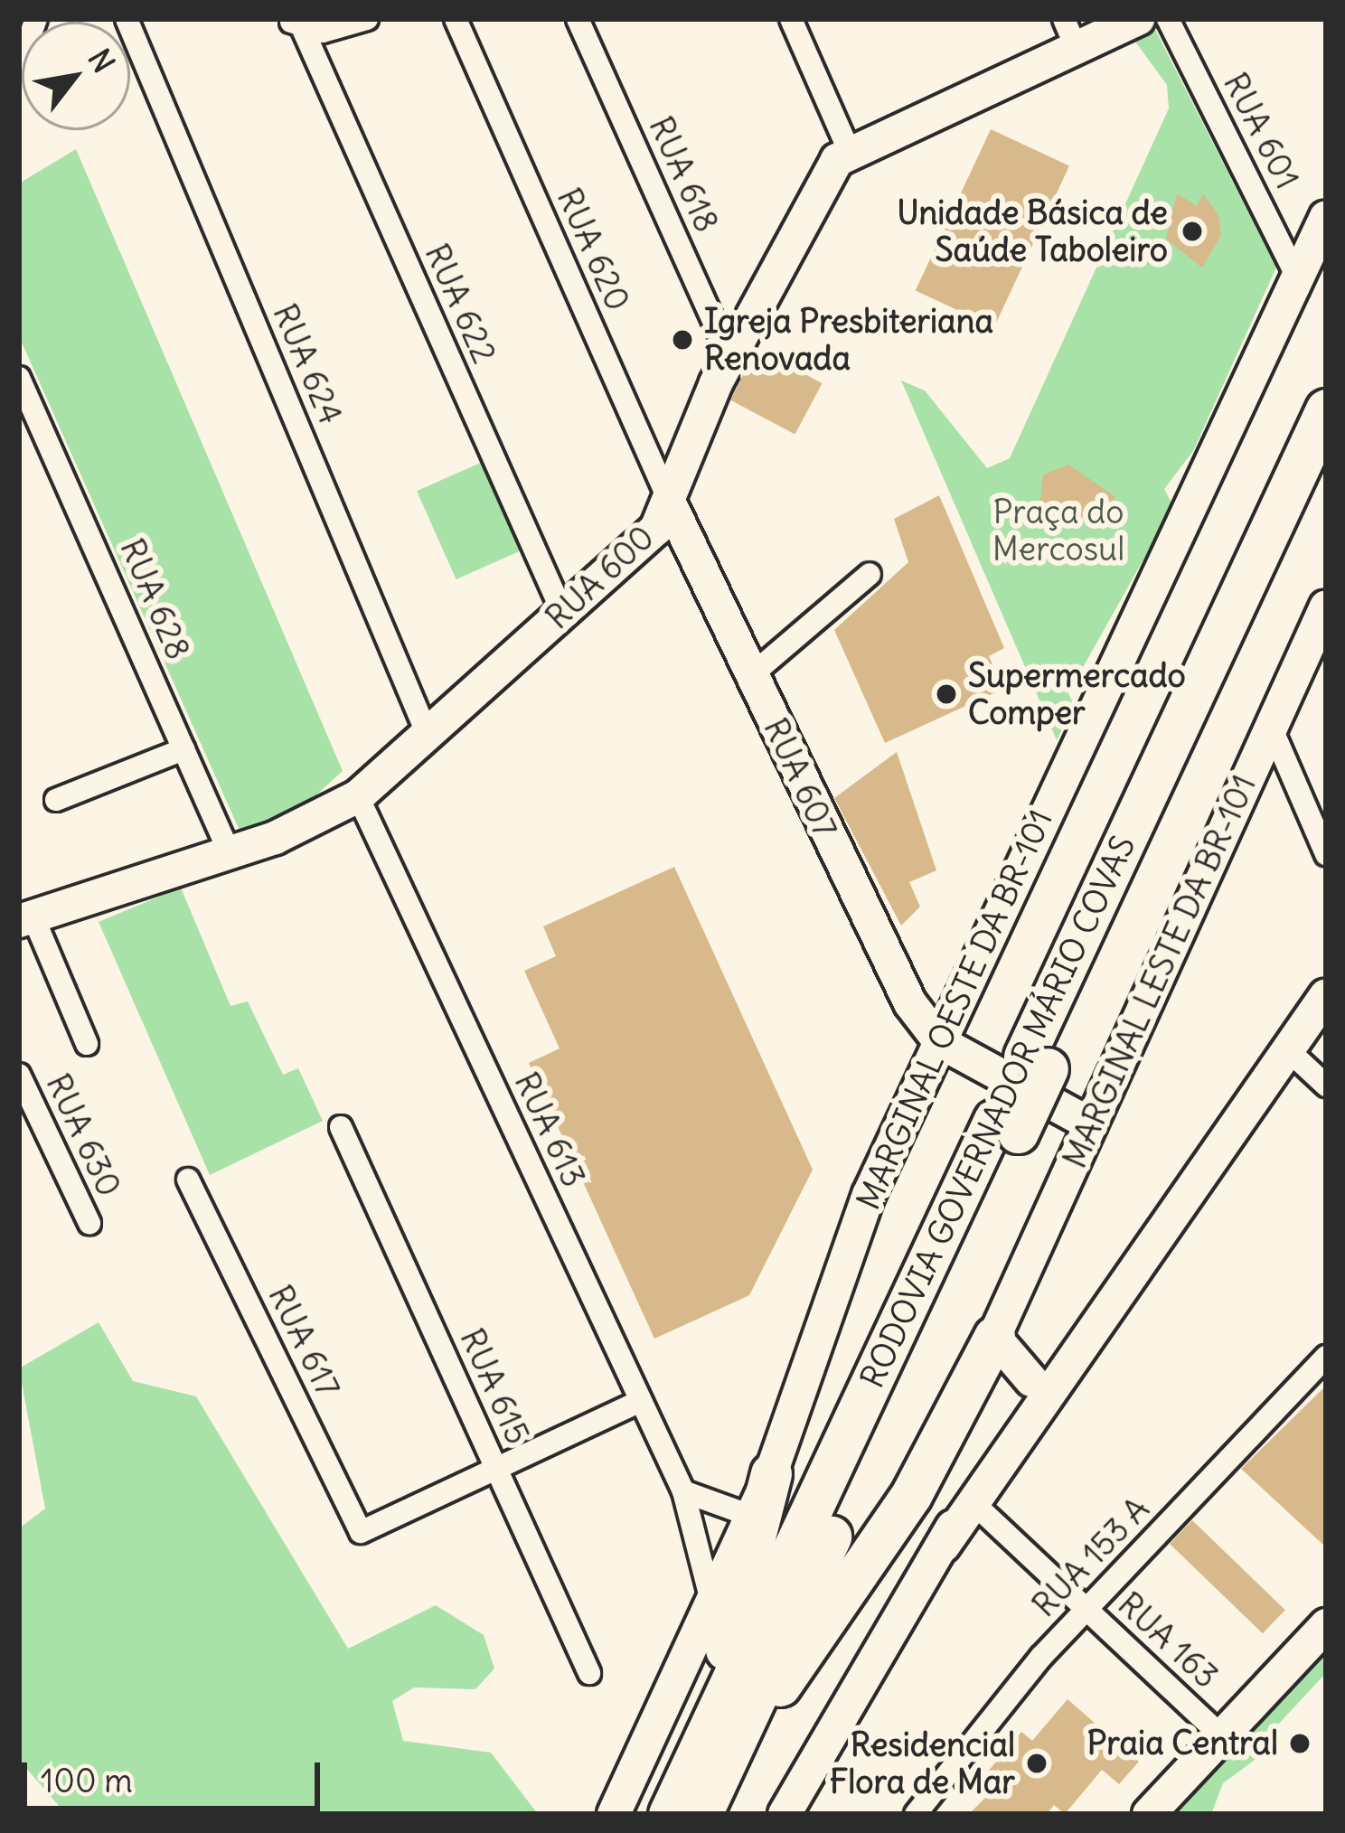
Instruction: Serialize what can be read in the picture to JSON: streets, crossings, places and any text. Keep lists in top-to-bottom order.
{
  "streets": {
    "highway": ["RODOVIA GOVERNADOR MÁRIO COVAS"],
    "main road": [
      "RUA 600",
      "RUA 607",
      "MARGINAL LESTE DA BR-101",
      "MARGINAL OESTE DA BR-101"
    ],
    "street": [
      "RUA 601",
      "RUA 618",
      "RUA 620",
      "RUA 622",
      "RUA 624",
      "RUA 628",
      "RUA 613",
      "RUA 630",
      "RUA 617",
      "RUA 615",
      "RUA 153 A",
      "RUA 163"
    ]
  },
  "crossings": [
    ["RUA 601", "MARGINAL OESTE DA BR-101"],
    ["RUA 618", "RUA 600"],
    ["RUA 620", "RUA 600"],
    ["RUA 620", "RUA 607"],
    ["RUA 622", "RUA 600"],
    ["RUA 624", "RUA 600"],
    ["RUA 600", "RUA 628"],
    ["RUA 600", "RUA 607"],
    ["RUA 600", "RUA 613"],
    ["RUA 607", "MARGINAL OESTE DA BR-101"],
    ["MARGINAL OESTE DA BR-101", "RUA 613"],
    ["RUA 617", "RUA 615"],
    ["RUA 153 A", "RUA 163"]
  ],
  "parks": ["Praça do Mercosul"],
  "places": [
    "Unidade Básica de Saúde Taboleiro",
    "Igreja Presbiteriana Renovada",
    "Supermercado Comper",
    "Praia Central",
    "Residencial Flora de Mar"
  ],
  "scale_bar": "100 m",
  "north": "top right"
}
